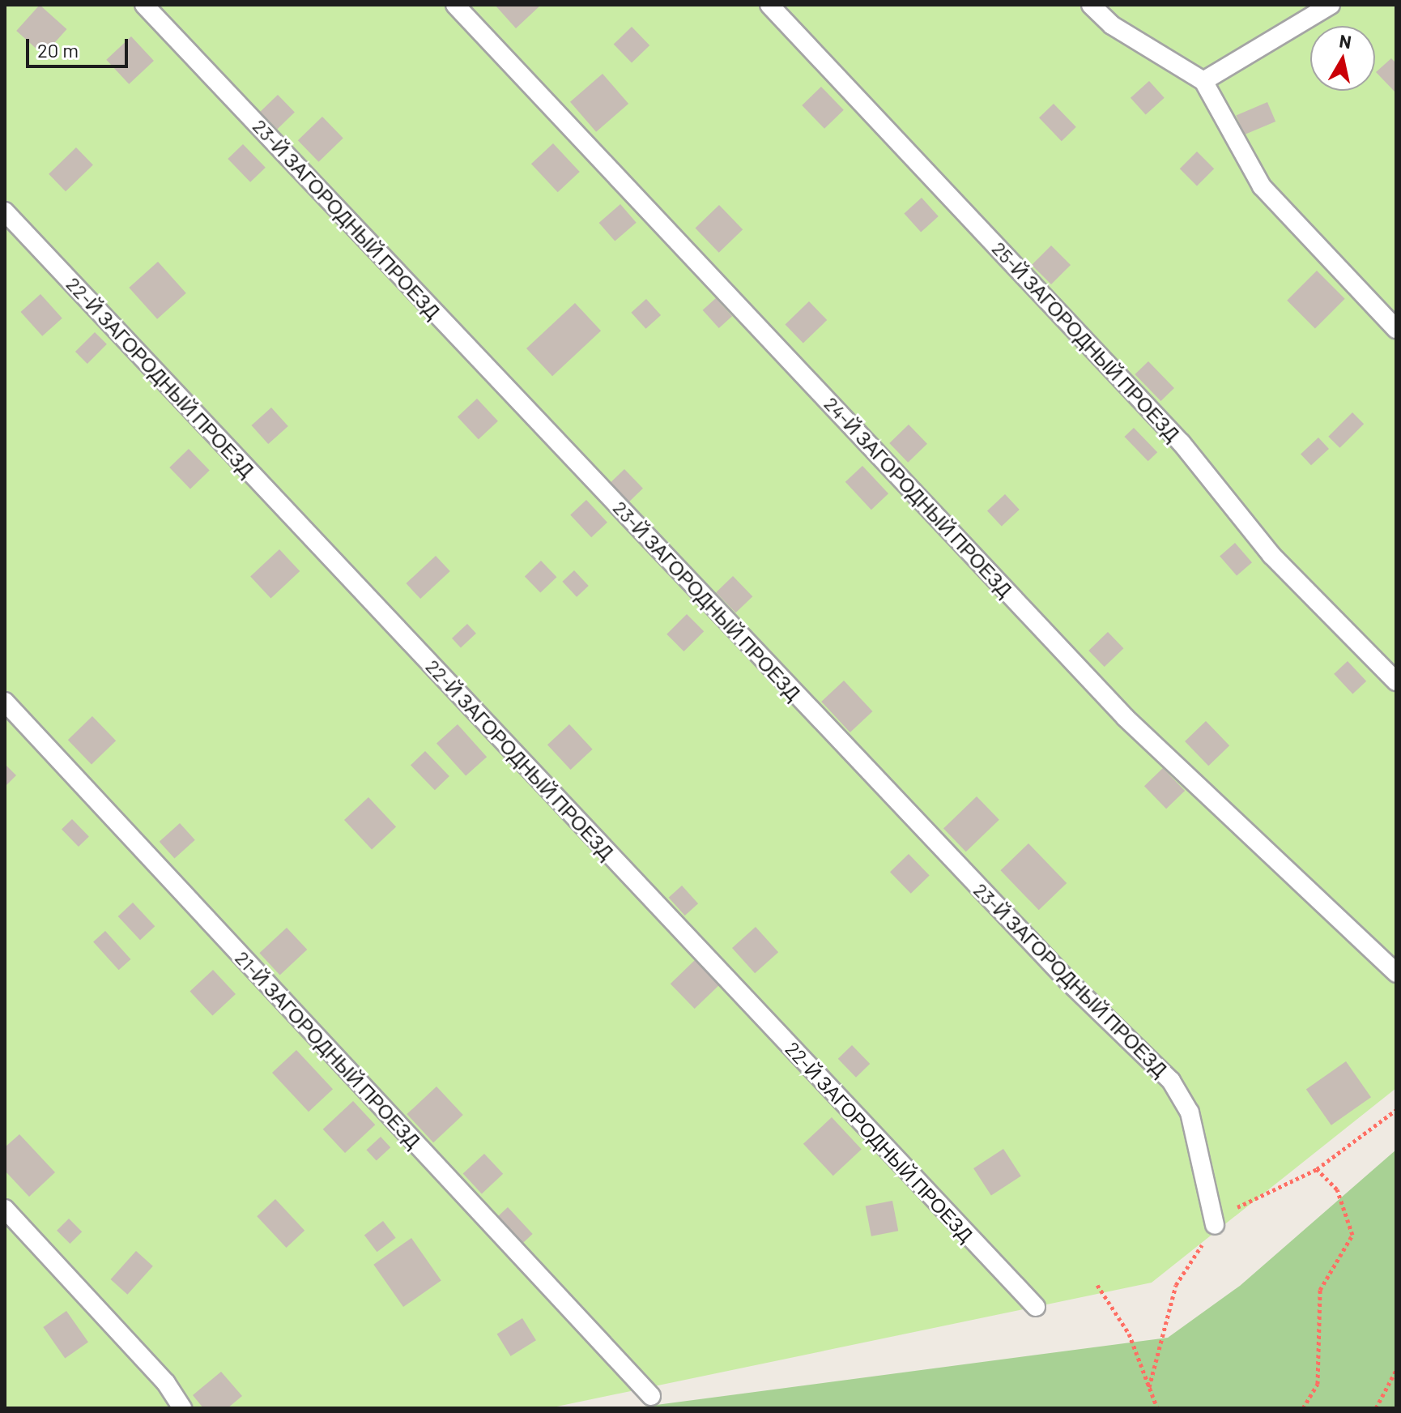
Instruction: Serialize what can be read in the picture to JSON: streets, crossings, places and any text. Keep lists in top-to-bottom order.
{
  "streets": {
    "lane": [
      "23-Й ЗАГОРОДНЫЙ ПРОЕЗД",
      "25-Й ЗАГОРОДНЫЙ ПРОЕЗД",
      "22-Й ЗАГОРОДНЫЙ ПРОЕЗД",
      "24-Й ЗАГОРОДНЫЙ ПРОЕЗД",
      "21-Й ЗАГОРОДНЫЙ ПРОЕЗД"
    ]
  },
  "scale_bar": "20 m",
  "north": "top"
}
